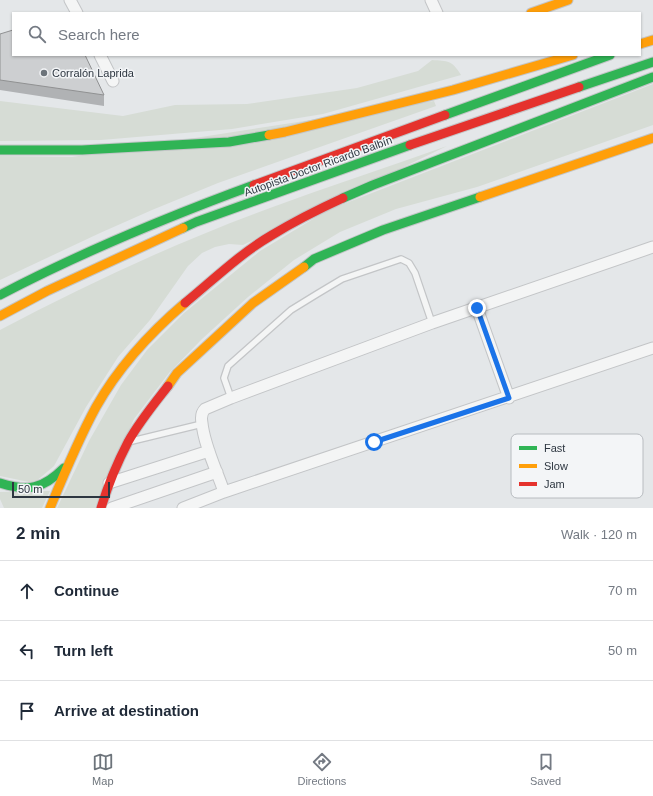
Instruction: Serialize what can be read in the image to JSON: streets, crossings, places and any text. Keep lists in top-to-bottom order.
{
  "streets": {
    "main road": ["Autopista Doctor Ricardo Balbín"]
  },
  "places": ["Corralón Laprida"],
  "legend": ["Fast", "Slow", "Jam"],
  "scale_bar": "50 m",
  "page": {
    "search": "Search here",
    "scale": "50 m",
    "heading": ["2 min", "Walk · 120 m"],
    "list": [
      ["Continue", "70 m"],
      ["Turn left", "50 m"],
      "Arrive at destination"
    ],
    "nav": ["Map", "Directions", "Saved"]
  }
}
